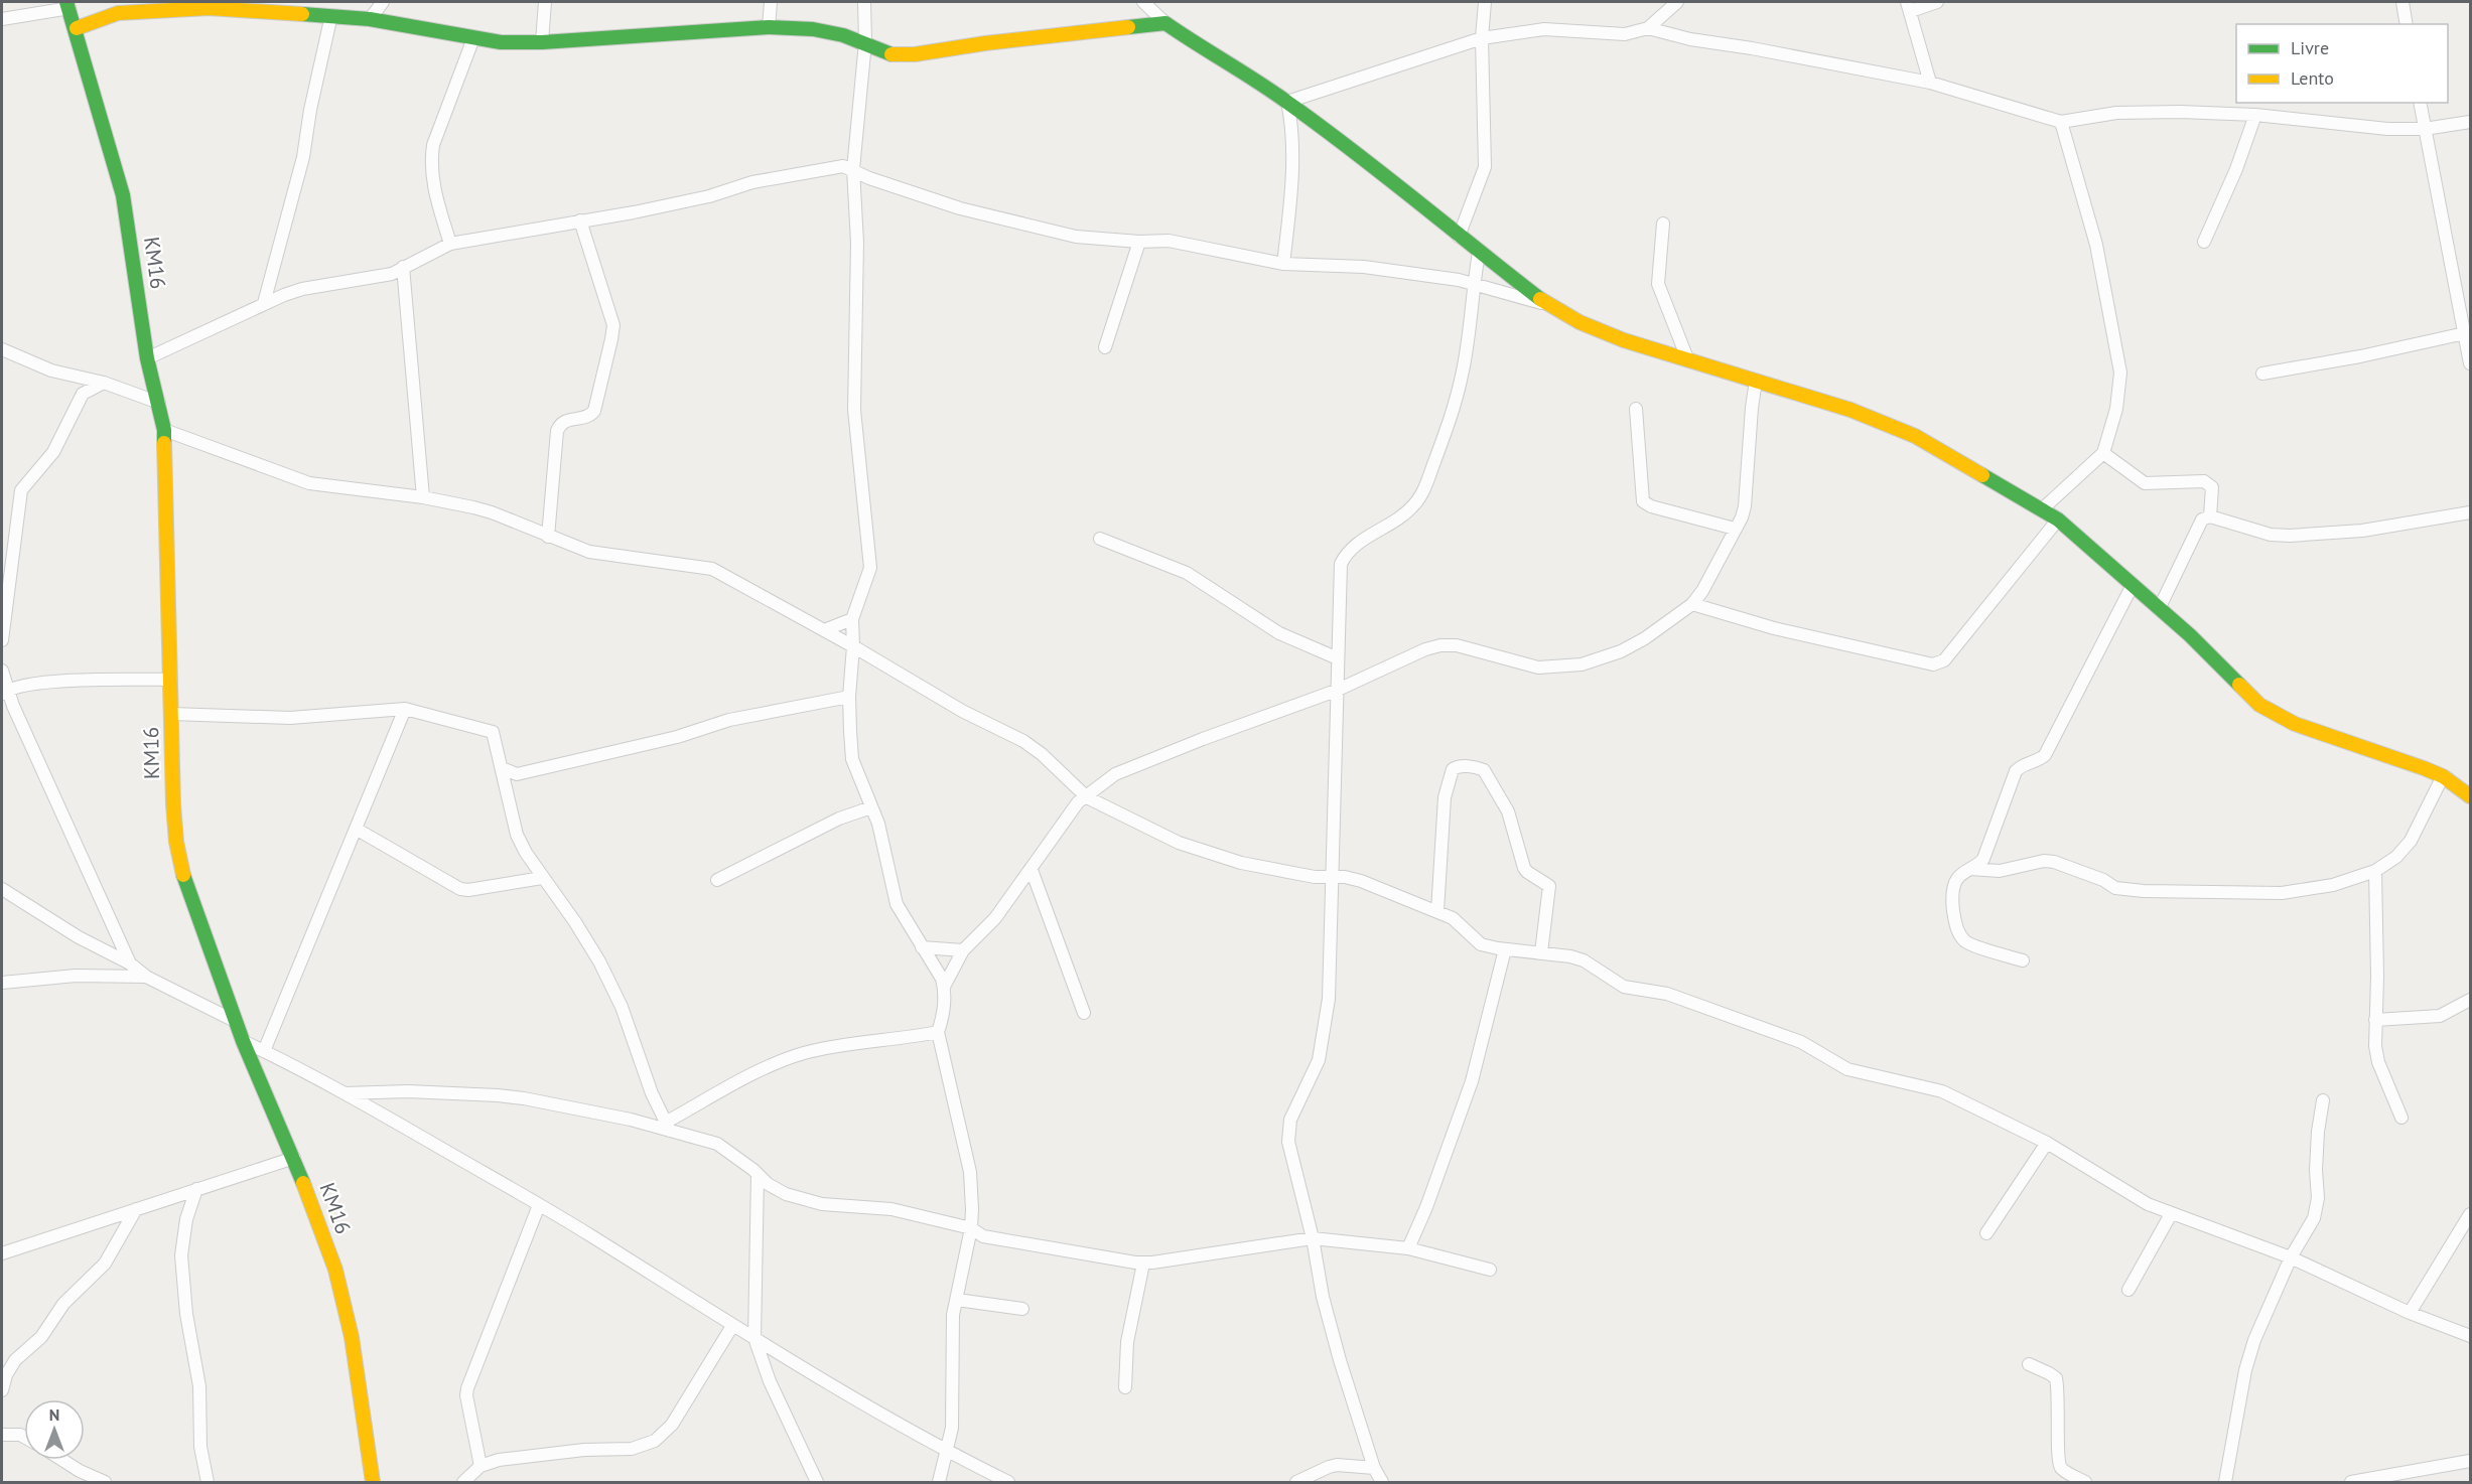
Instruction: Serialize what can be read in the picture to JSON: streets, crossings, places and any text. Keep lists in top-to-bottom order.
{
  "streets": {
    "street": ["KM16"]
  },
  "legend": ["Livre", "Lento"],
  "north": "top"
}
